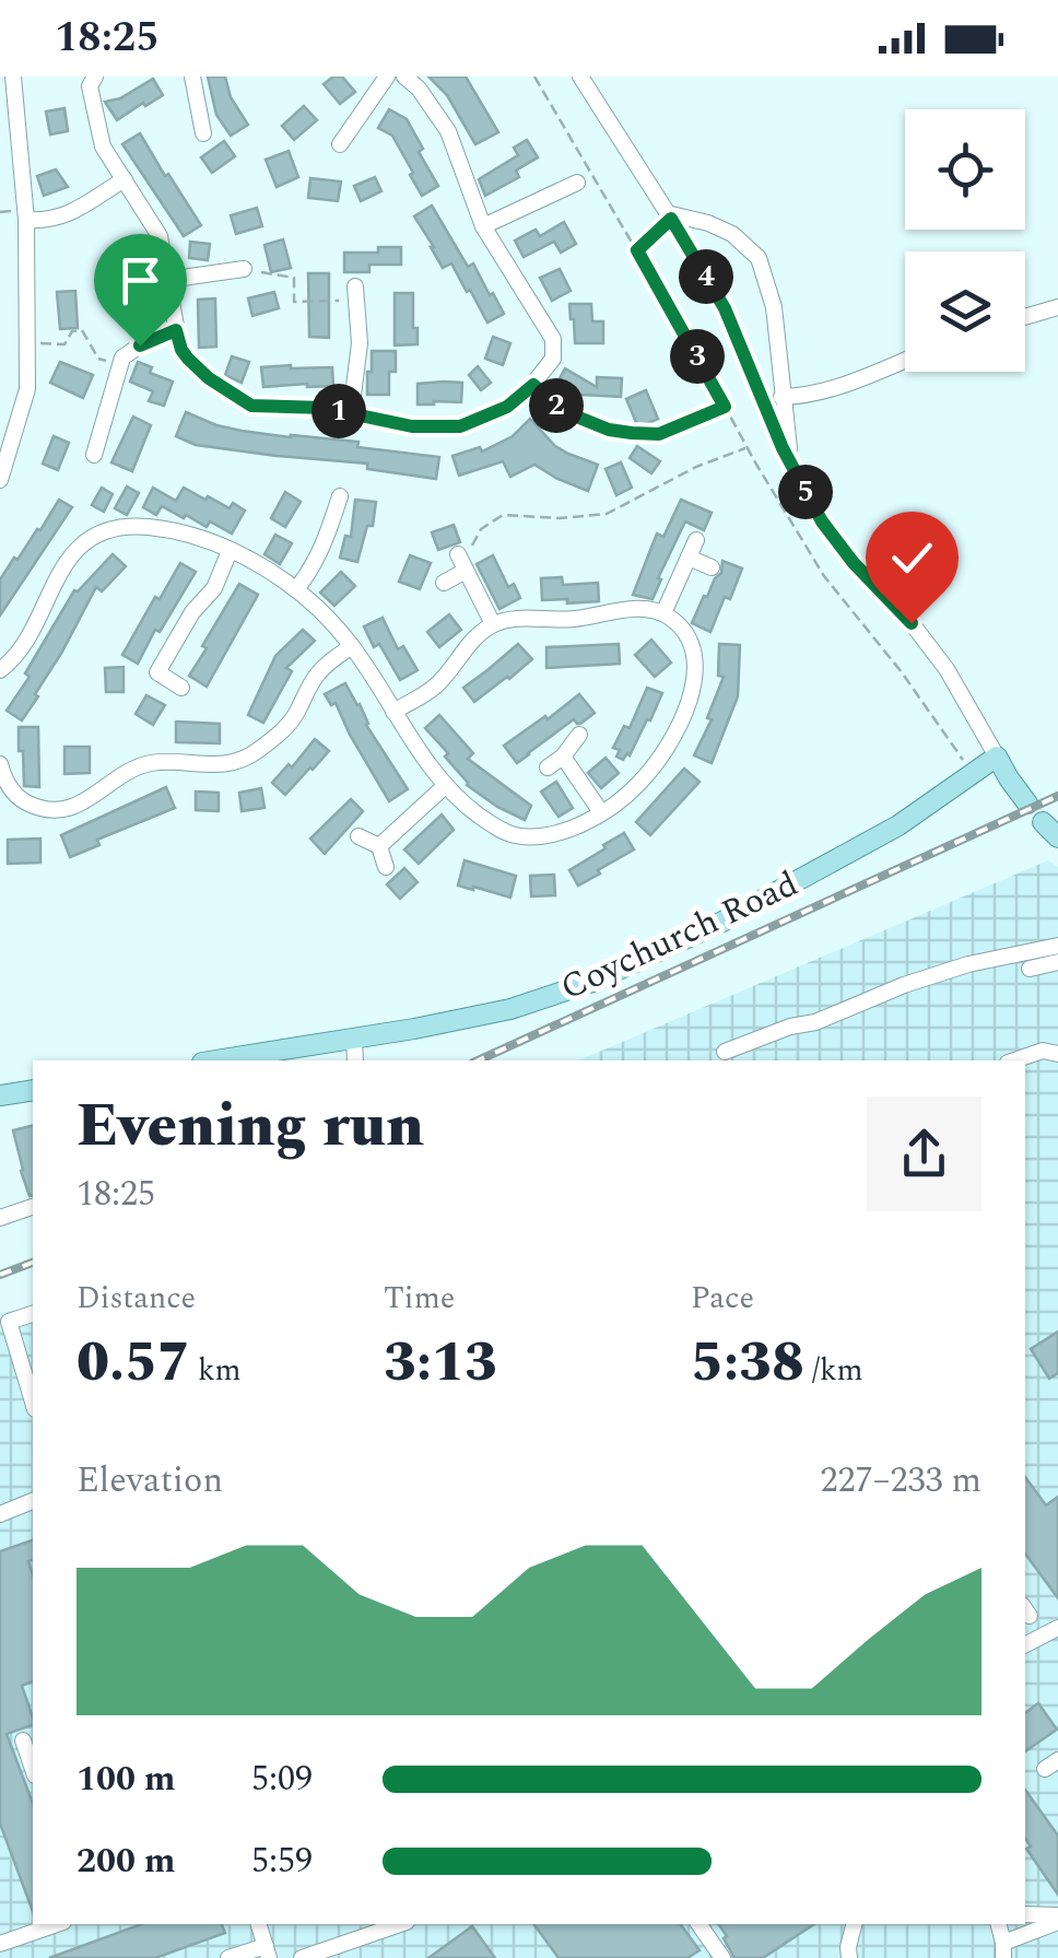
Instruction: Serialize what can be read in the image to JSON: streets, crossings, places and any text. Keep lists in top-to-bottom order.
{
  "streets": {
    "main road": ["Coychurch Road"]
  },
  "page": {
    "status": "18:25",
    "pins": [
      "4",
      "3",
      "2",
      "1",
      "5"
    ],
    "heading": ["Evening run", "18:25"],
    "stats": [
      ["Distance", "0.57 km"],
      ["Time", "3:13"],
      ["Pace", "5:38 /km"]
    ],
    "chart": ["Elevation", "227–233 m"],
    "list": [
      {
        "name": "100 m",
        "note": "5:09"
      },
      {
        "name": "200 m",
        "note": "5:59"
      }
    ]
  }
}
